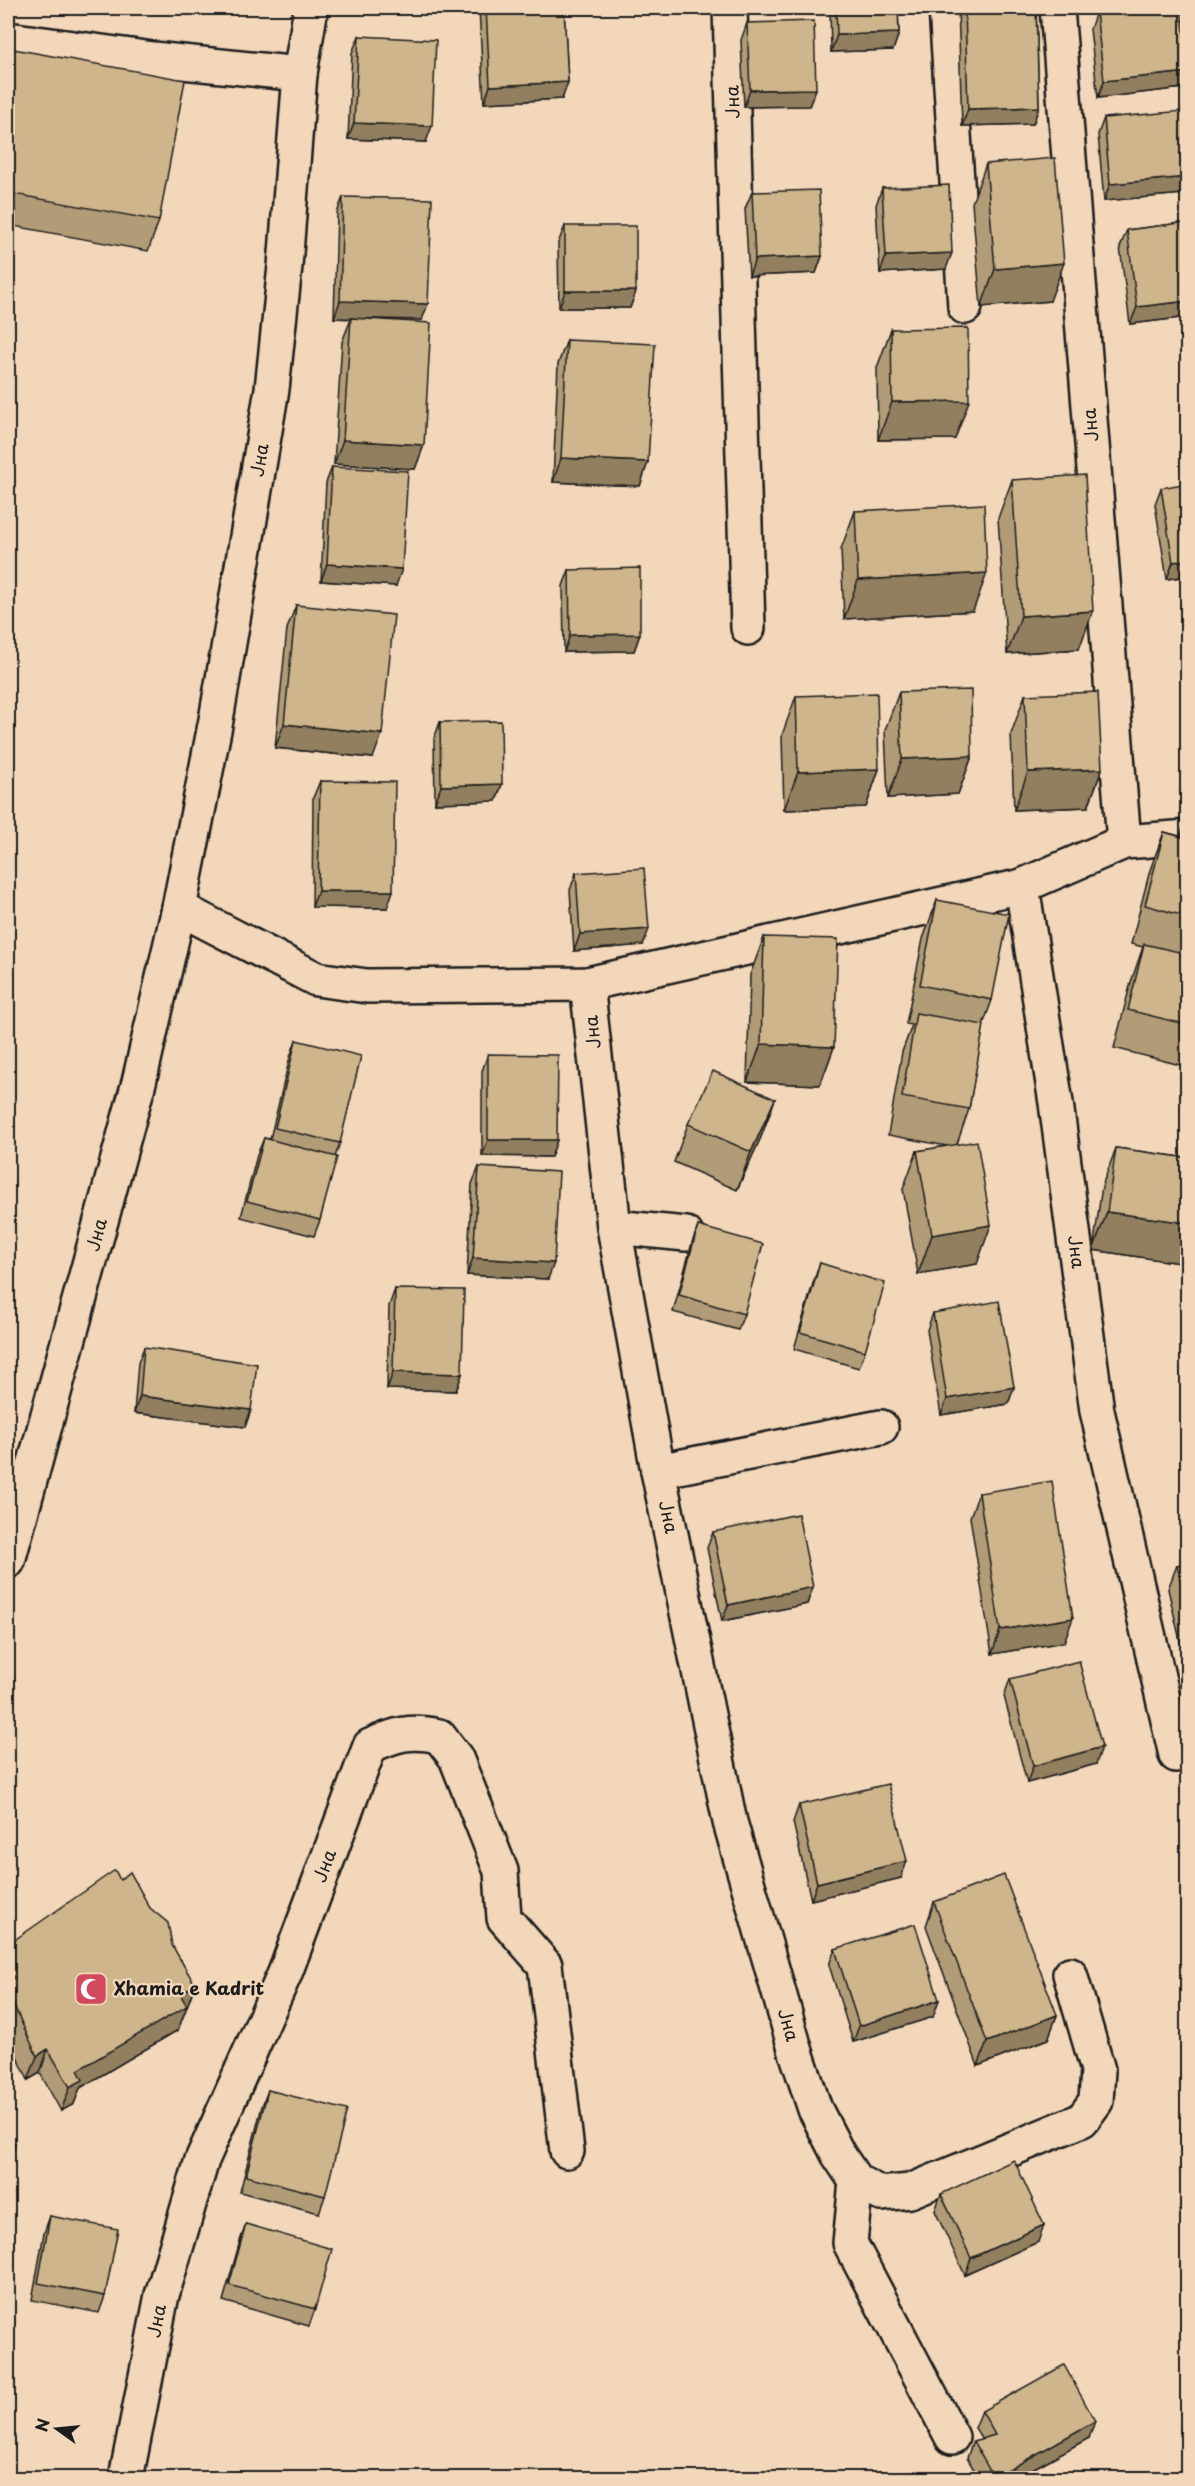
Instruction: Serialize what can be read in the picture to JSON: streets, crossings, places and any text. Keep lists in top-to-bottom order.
{
  "streets": {
    "street": ["Јна"]
  },
  "places": {
    "mosque": ["Xhamia e Kadrit"]
  },
  "north": "left"
}
